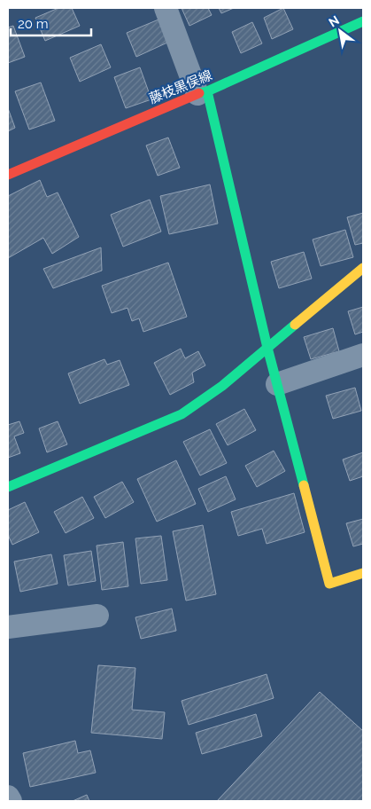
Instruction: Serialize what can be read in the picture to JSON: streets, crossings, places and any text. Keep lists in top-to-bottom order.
{
  "streets": {
    "street": ["藤枝黒俣線"]
  },
  "scale_bar": "20 m",
  "north": "top left"
}
